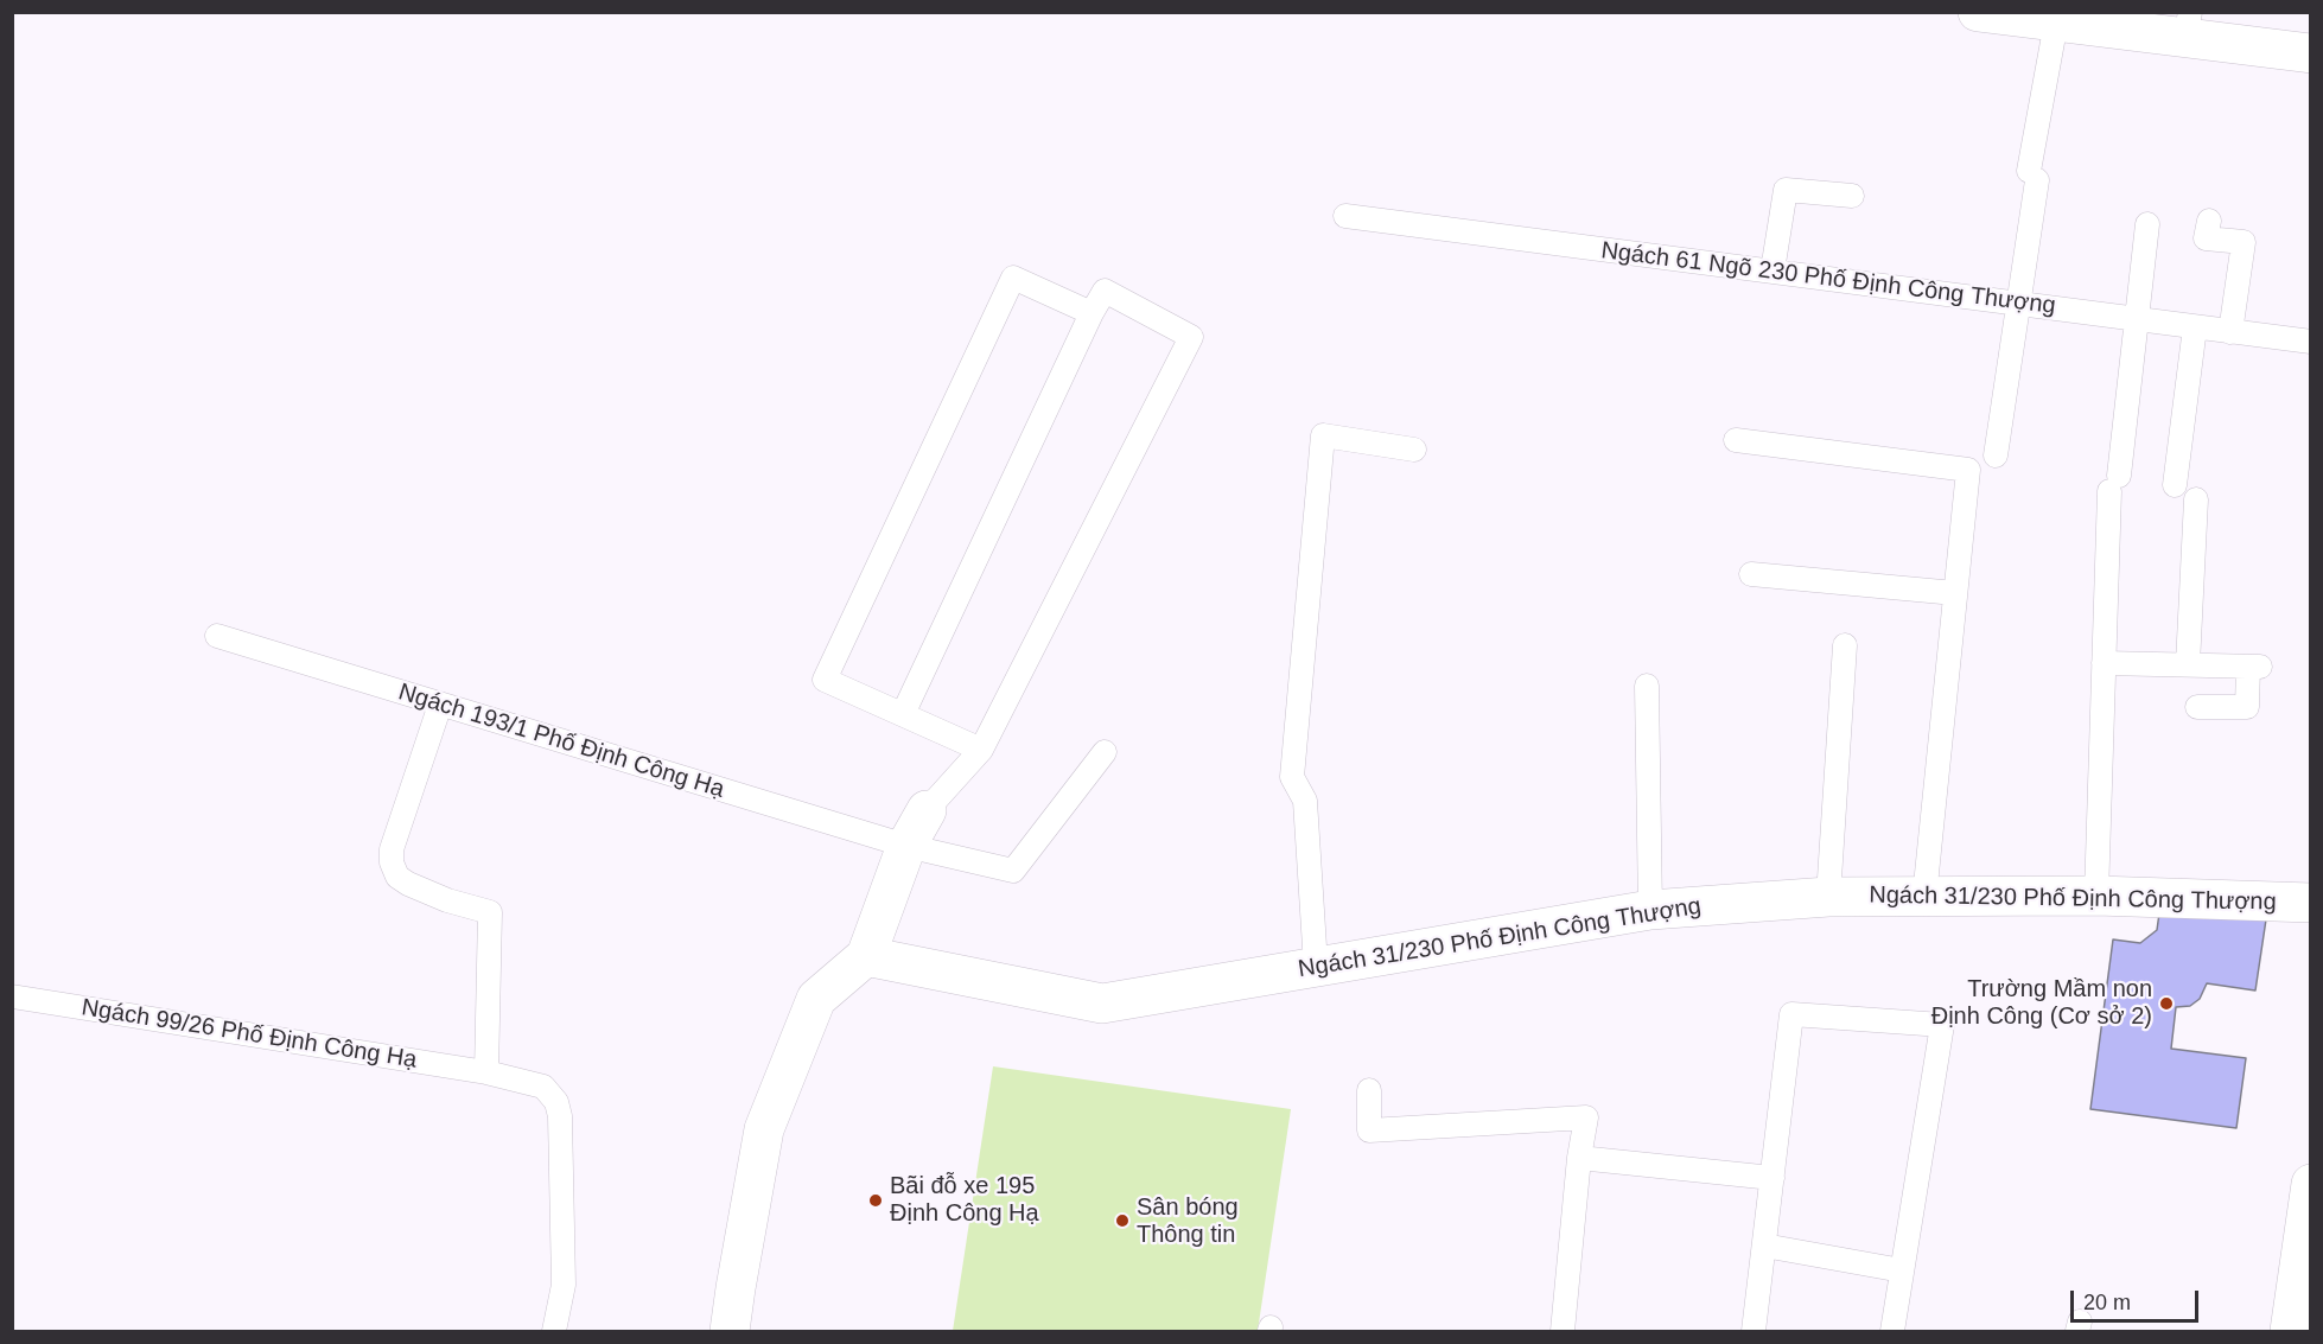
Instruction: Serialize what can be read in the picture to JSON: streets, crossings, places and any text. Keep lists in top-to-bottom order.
{
  "streets": {
    "street": ["Ngách 31/230 Phố Định Công Thượng"],
    "lane": ["Ngách 61 Ngõ 230 Phố Định Công Thượng", "Ngách 193/1 Phố Định Công Hạ", "Ngách 99/26 Phố Định Công Hạ"]
  },
  "places": ["Trường Mầm non Định Công (Cơ sở 2)", "Bãi đỗ xe 195 Định Công Hạ", "Sân bóng Thông tin"],
  "scale_bar": "20 m"
}
